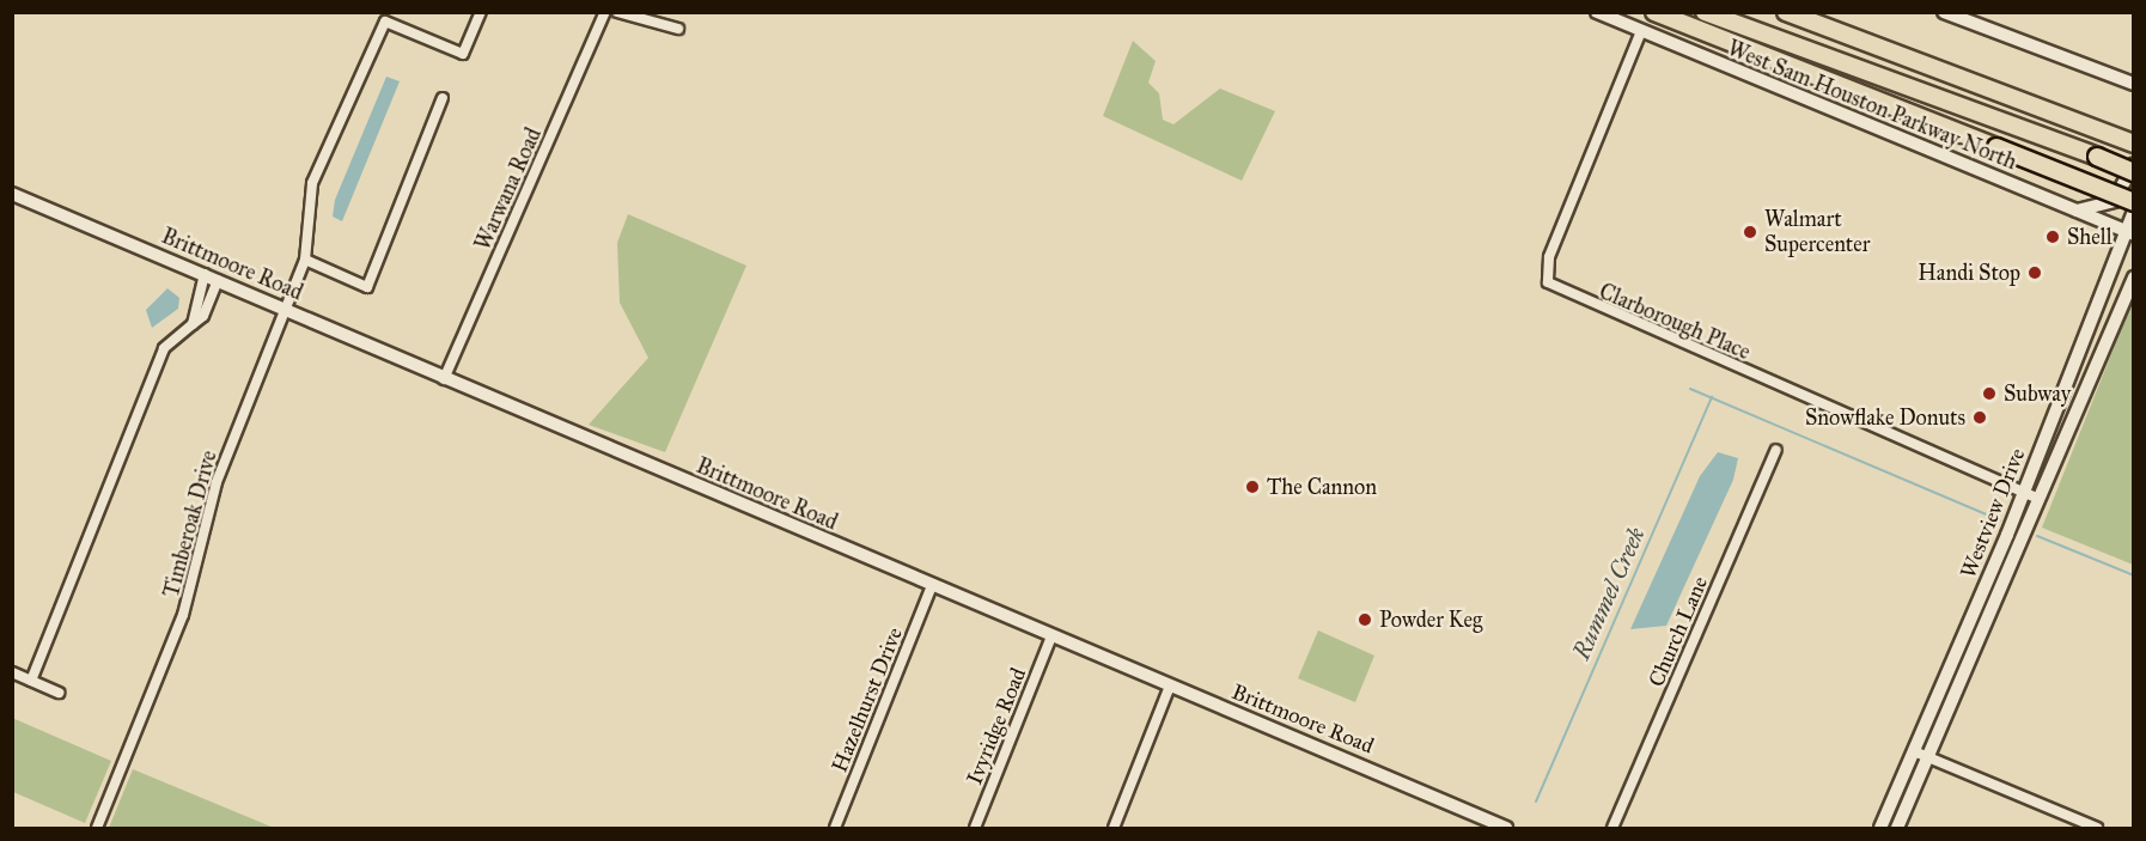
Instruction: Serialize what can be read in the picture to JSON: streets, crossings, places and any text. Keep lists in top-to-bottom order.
{
  "streets": {
    "main road": ["West Sam Houston Parkway North", "Brittmoore Road", "Westview Drive"],
    "street": [
      "Warwana Road",
      "Clarborough Place",
      "Timberoak Drive",
      "Church Lane",
      "Hazelhurst Drive",
      "Ivyridge Road"
    ]
  },
  "crossings": [
    ["West Sam Houston Parkway North", "Clarborough Place"],
    ["West Sam Houston Parkway North", "Westview Drive"],
    ["Warwana Road", "Brittmoore Road"],
    ["Brittmoore Road", "Timberoak Drive"],
    ["Brittmoore Road", "Hazelhurst Drive"],
    ["Brittmoore Road", "Ivyridge Road"],
    ["Clarborough Place", "Westview Drive"]
  ],
  "water": ["Rummel Creek"],
  "places": [
    "Walmart Supercenter",
    "Shell",
    "Handi Stop",
    "Subway",
    "Snowflake Donuts",
    "The Cannon",
    "Powder Keg"
  ]
}
